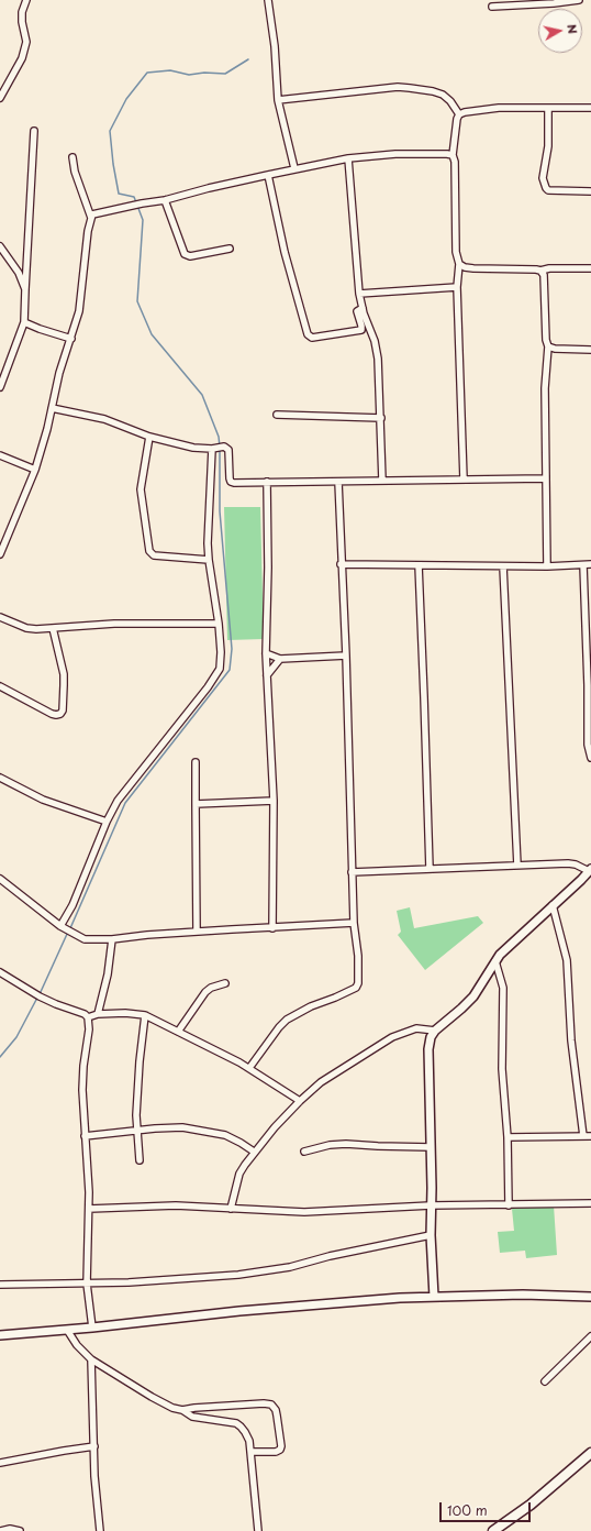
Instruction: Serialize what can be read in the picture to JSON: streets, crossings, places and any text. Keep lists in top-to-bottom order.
{
  "scale_bar": "100 m",
  "north": "right"
}
